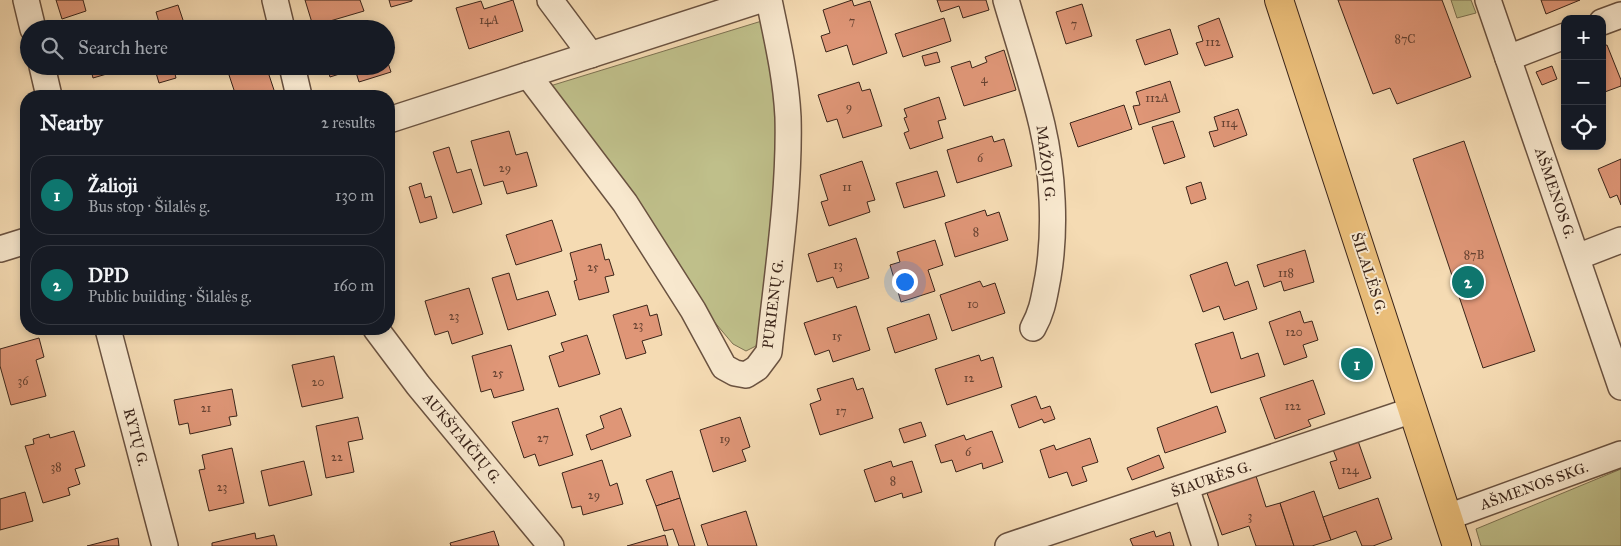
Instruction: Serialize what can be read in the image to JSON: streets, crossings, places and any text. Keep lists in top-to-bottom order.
{
  "streets": {
    "main road": ["ŠILALĖS G."],
    "street": [
      "MAŽOJI G.",
      "AŠMENOS G.",
      "PURIENŲ G.",
      "RYTŲ G.",
      "AUKŠTAIČIŲ G.",
      "ŠIAURĖS G.",
      "AŠMENOS SKG."
    ]
  },
  "crossings": [
    ["ŠILALĖS G.", "ŠIAURĖS G."],
    ["ŠILALĖS G.", "AŠMENOS SKG."]
  ],
  "house_numbers": [
    "14A",
    "7",
    "7",
    "87C",
    "112",
    "4",
    "112A",
    "9",
    "114",
    "6",
    "29",
    "11",
    "8",
    "87B",
    "13",
    "25",
    "118",
    "10",
    "23",
    "23",
    "120",
    "15",
    "25",
    "12",
    "36",
    "20",
    "122",
    "21",
    "17",
    "27",
    "19",
    "6",
    "22",
    "38",
    "124",
    "8",
    "23",
    "29",
    "3"
  ],
  "page": {
    "map_buttons": ["+", "−"],
    "search": "Search here",
    "heading": ["Nearby", "2 results"],
    "list": [
      {
        "mark": "1",
        "name": "Žalioji",
        "note": "Bus stop · Šilalės g.",
        "value": "130 m"
      },
      {
        "mark": "2",
        "name": "DPD",
        "note": "Public building · Šilalės g.",
        "value": "160 m"
      }
    ],
    "pins": ["2", "1"]
  }
}
